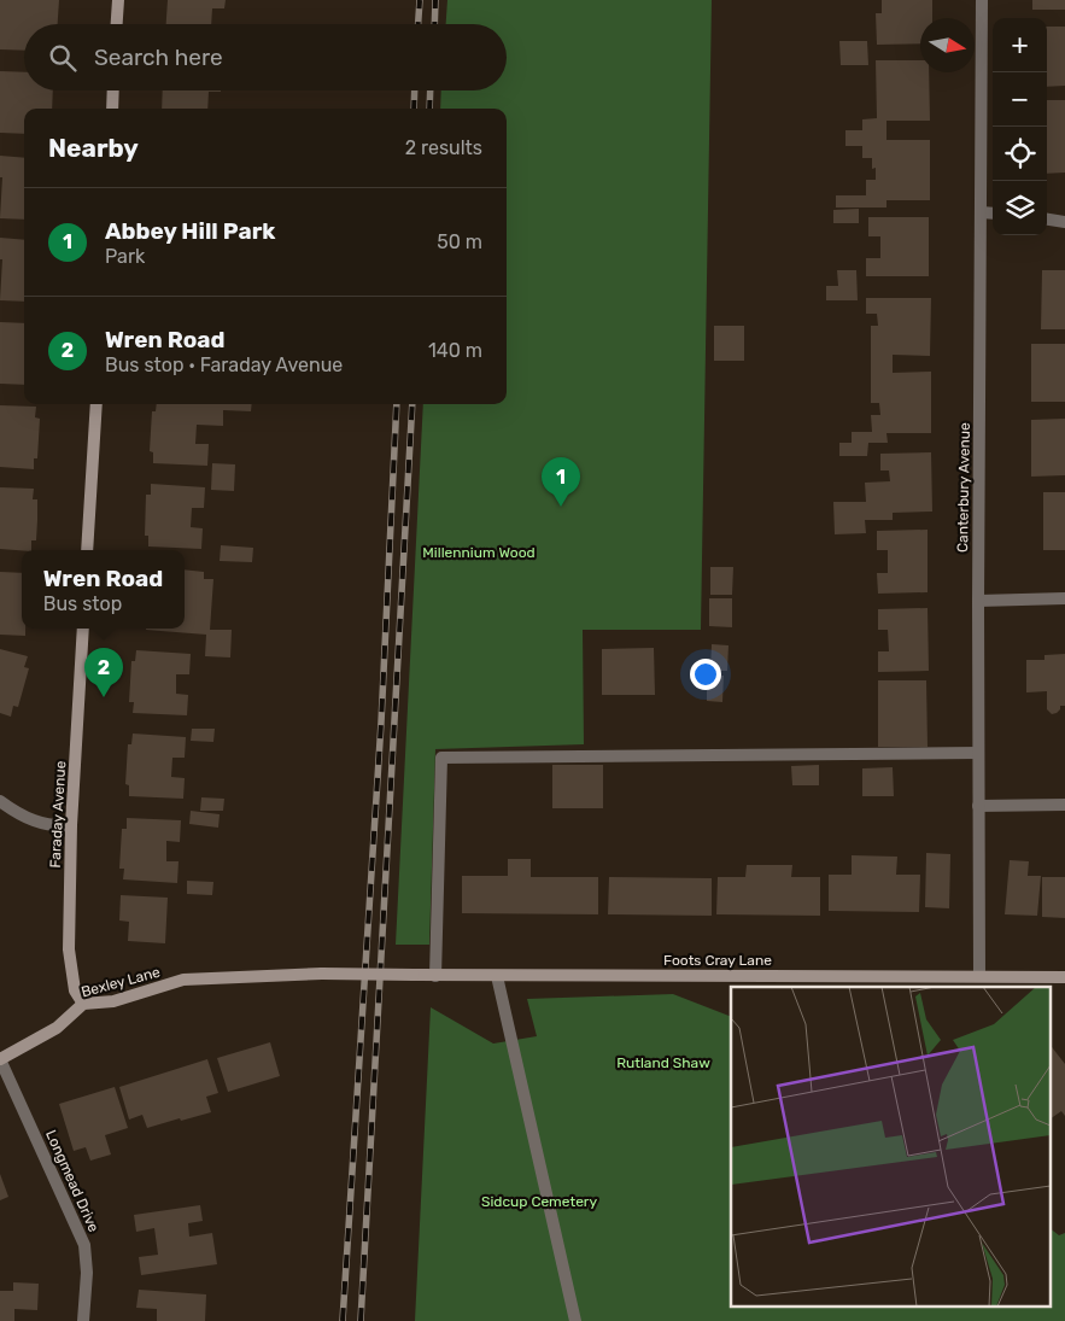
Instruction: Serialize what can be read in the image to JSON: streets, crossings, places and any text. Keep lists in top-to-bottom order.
{
  "streets": {
    "street": [
      "Canterbury Avenue",
      "Faraday Avenue",
      "Foots Cray Lane",
      "Bexley Lane",
      "Longmead Drive"
    ]
  },
  "crossings": [
    ["Canterbury Avenue", "Foots Cray Lane"],
    ["Faraday Avenue", "Bexley Lane"],
    ["Foots Cray Lane", "Bexley Lane"],
    ["Bexley Lane", "Longmead Drive"]
  ],
  "parks": ["Millennium Wood", "Rutland Shaw", "Sidcup Cemetery"],
  "north": "right",
  "page": {
    "map_buttons": ["+", "−"],
    "search": "Search here",
    "heading": ["Nearby", "2 results"],
    "list": [
      {
        "mark": "1",
        "name": "Abbey Hill Park",
        "note": "Park",
        "value": "50 m"
      },
      {
        "mark": "2",
        "name": "Wren Road",
        "note": "Bus stop · Faraday Avenue",
        "value": "140 m"
      }
    ],
    "pins": ["1", "2"],
    "popup": ["Wren Road", "Bus stop"]
  }
}
